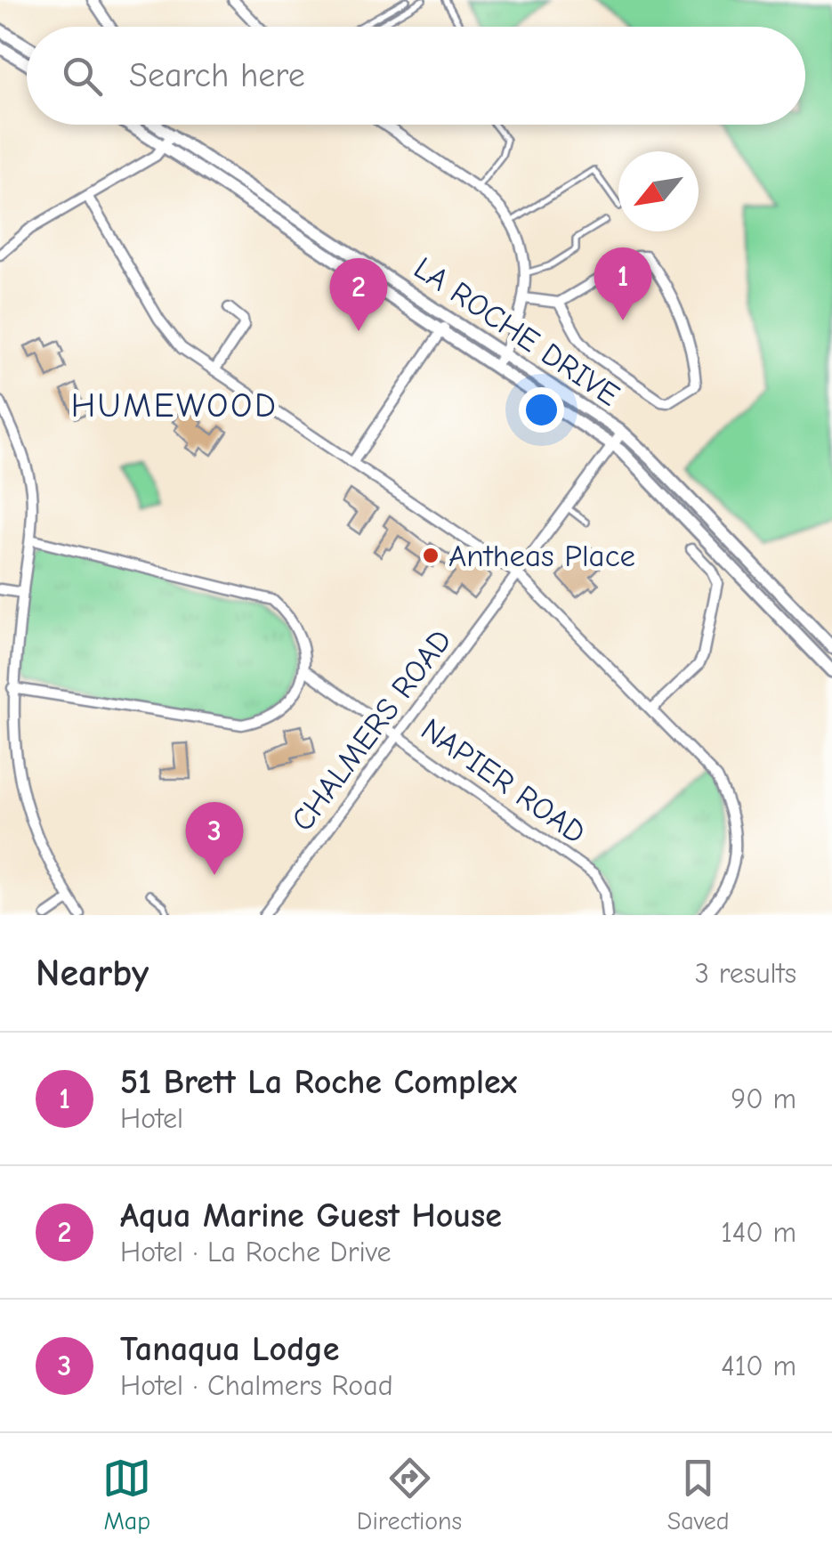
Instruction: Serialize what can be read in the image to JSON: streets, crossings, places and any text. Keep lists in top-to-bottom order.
{
  "streets": {
    "street": ["LA ROCHE DRIVE", "CHALMERS ROAD", "NAPIER ROAD"]
  },
  "crossings": [
    ["LA ROCHE DRIVE", "CHALMERS ROAD"],
    ["CHALMERS ROAD", "NAPIER ROAD"]
  ],
  "districts": ["HUMEWOOD"],
  "places": ["Antheas Place"],
  "north": "bottom left",
  "page": {
    "search": "Search here",
    "pins": ["1", "2", "3"],
    "heading": ["Nearby", "3 results"],
    "list": [
      {
        "mark": "1",
        "name": "51 Brett La Roche Complex",
        "note": "Hotel",
        "value": "90 m"
      },
      {
        "mark": "2",
        "name": "Aqua Marine Guest House",
        "note": "Hotel · La Roche Drive",
        "value": "140 m"
      },
      {
        "mark": "3",
        "name": "Tanaqua Lodge",
        "note": "Hotel · Chalmers Road",
        "value": "410 m"
      }
    ],
    "nav": ["Map", "Directions", "Saved"]
  }
}
